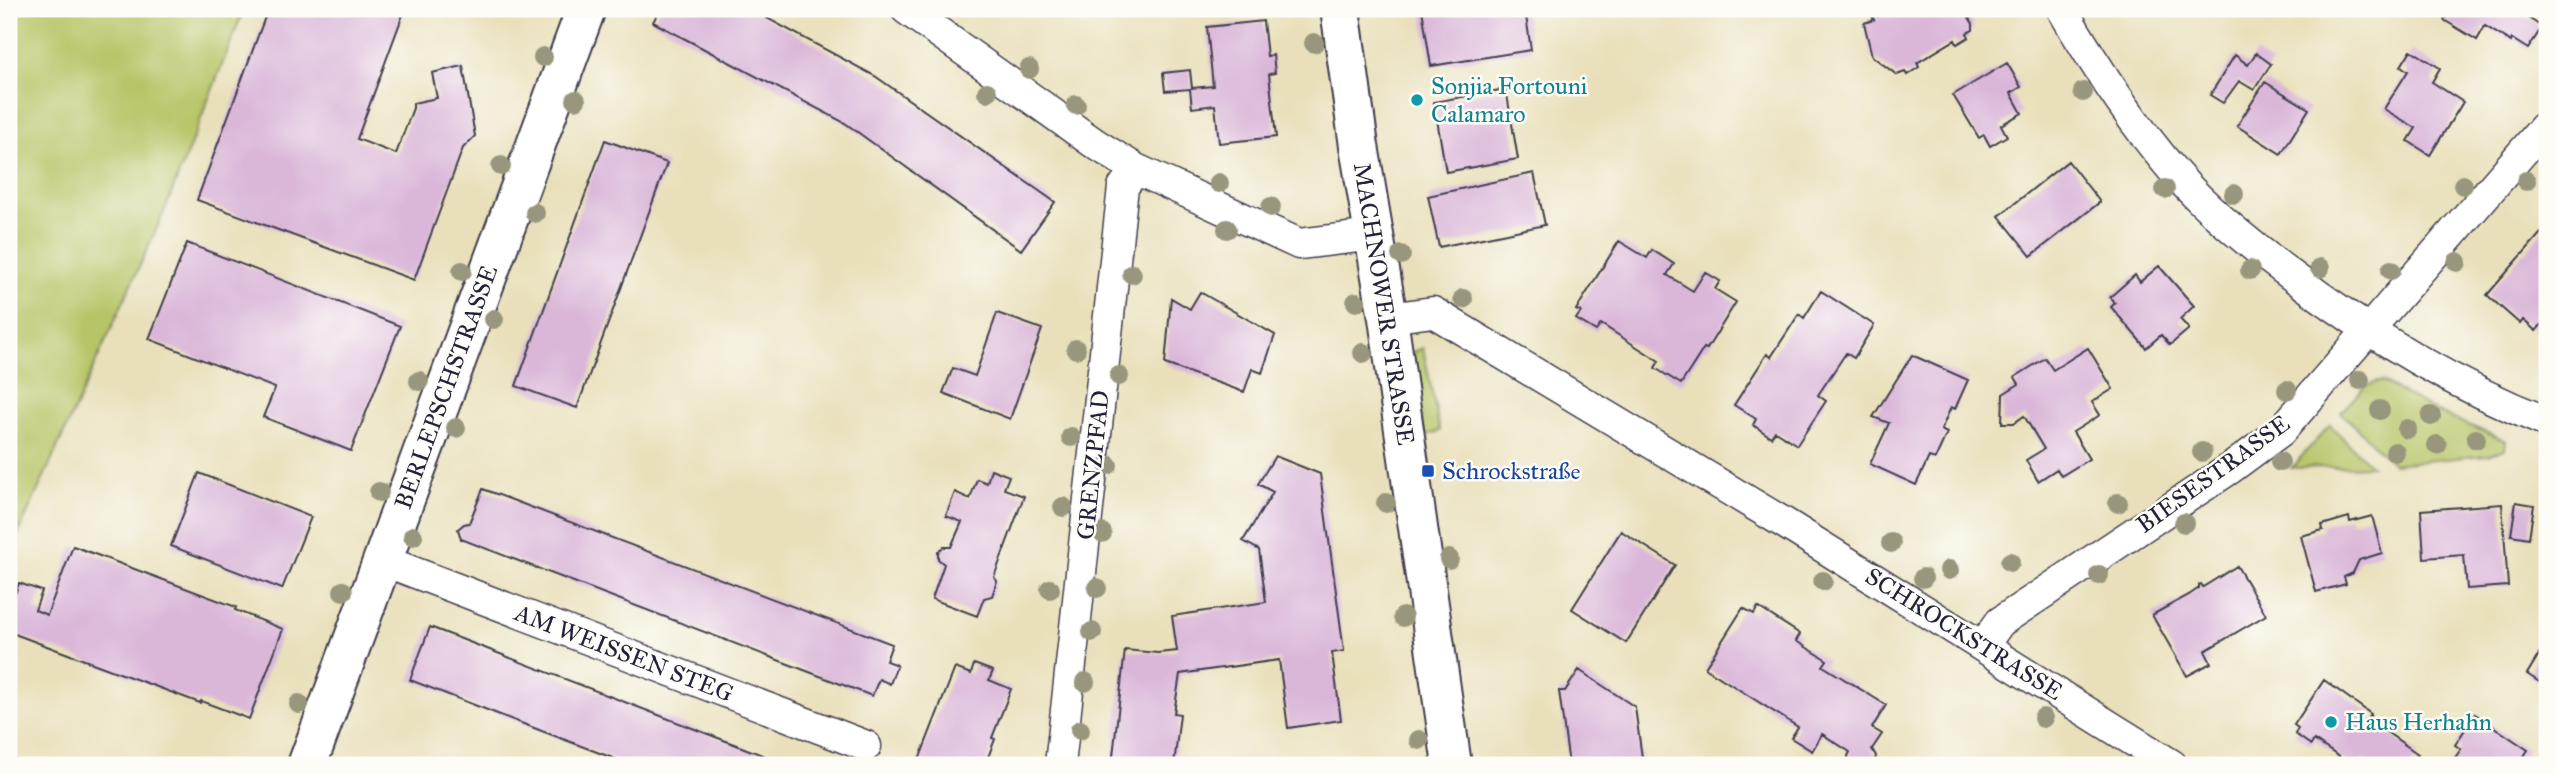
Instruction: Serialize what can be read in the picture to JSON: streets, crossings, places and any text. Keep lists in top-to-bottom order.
{
  "streets": {
    "street": [
      "MACHNOWER STRASSE",
      "BERLEPSCHSTRASSE",
      "GRENZPFAD",
      "BIESESTRASSE",
      "SCHROCKSTRASSE",
      "AM WEISSEN STEG"
    ]
  },
  "crossings": [
    ["MACHNOWER STRASSE", "SCHROCKSTRASSE"],
    ["BERLEPSCHSTRASSE", "AM WEISSEN STEG"],
    ["BIESESTRASSE", "SCHROCKSTRASSE"]
  ],
  "places": {
    "other": ["Sonjia Fortouni Calamaro", "Haus Herhahn"],
    "transit": ["Schrockstraße"]
  }
}
